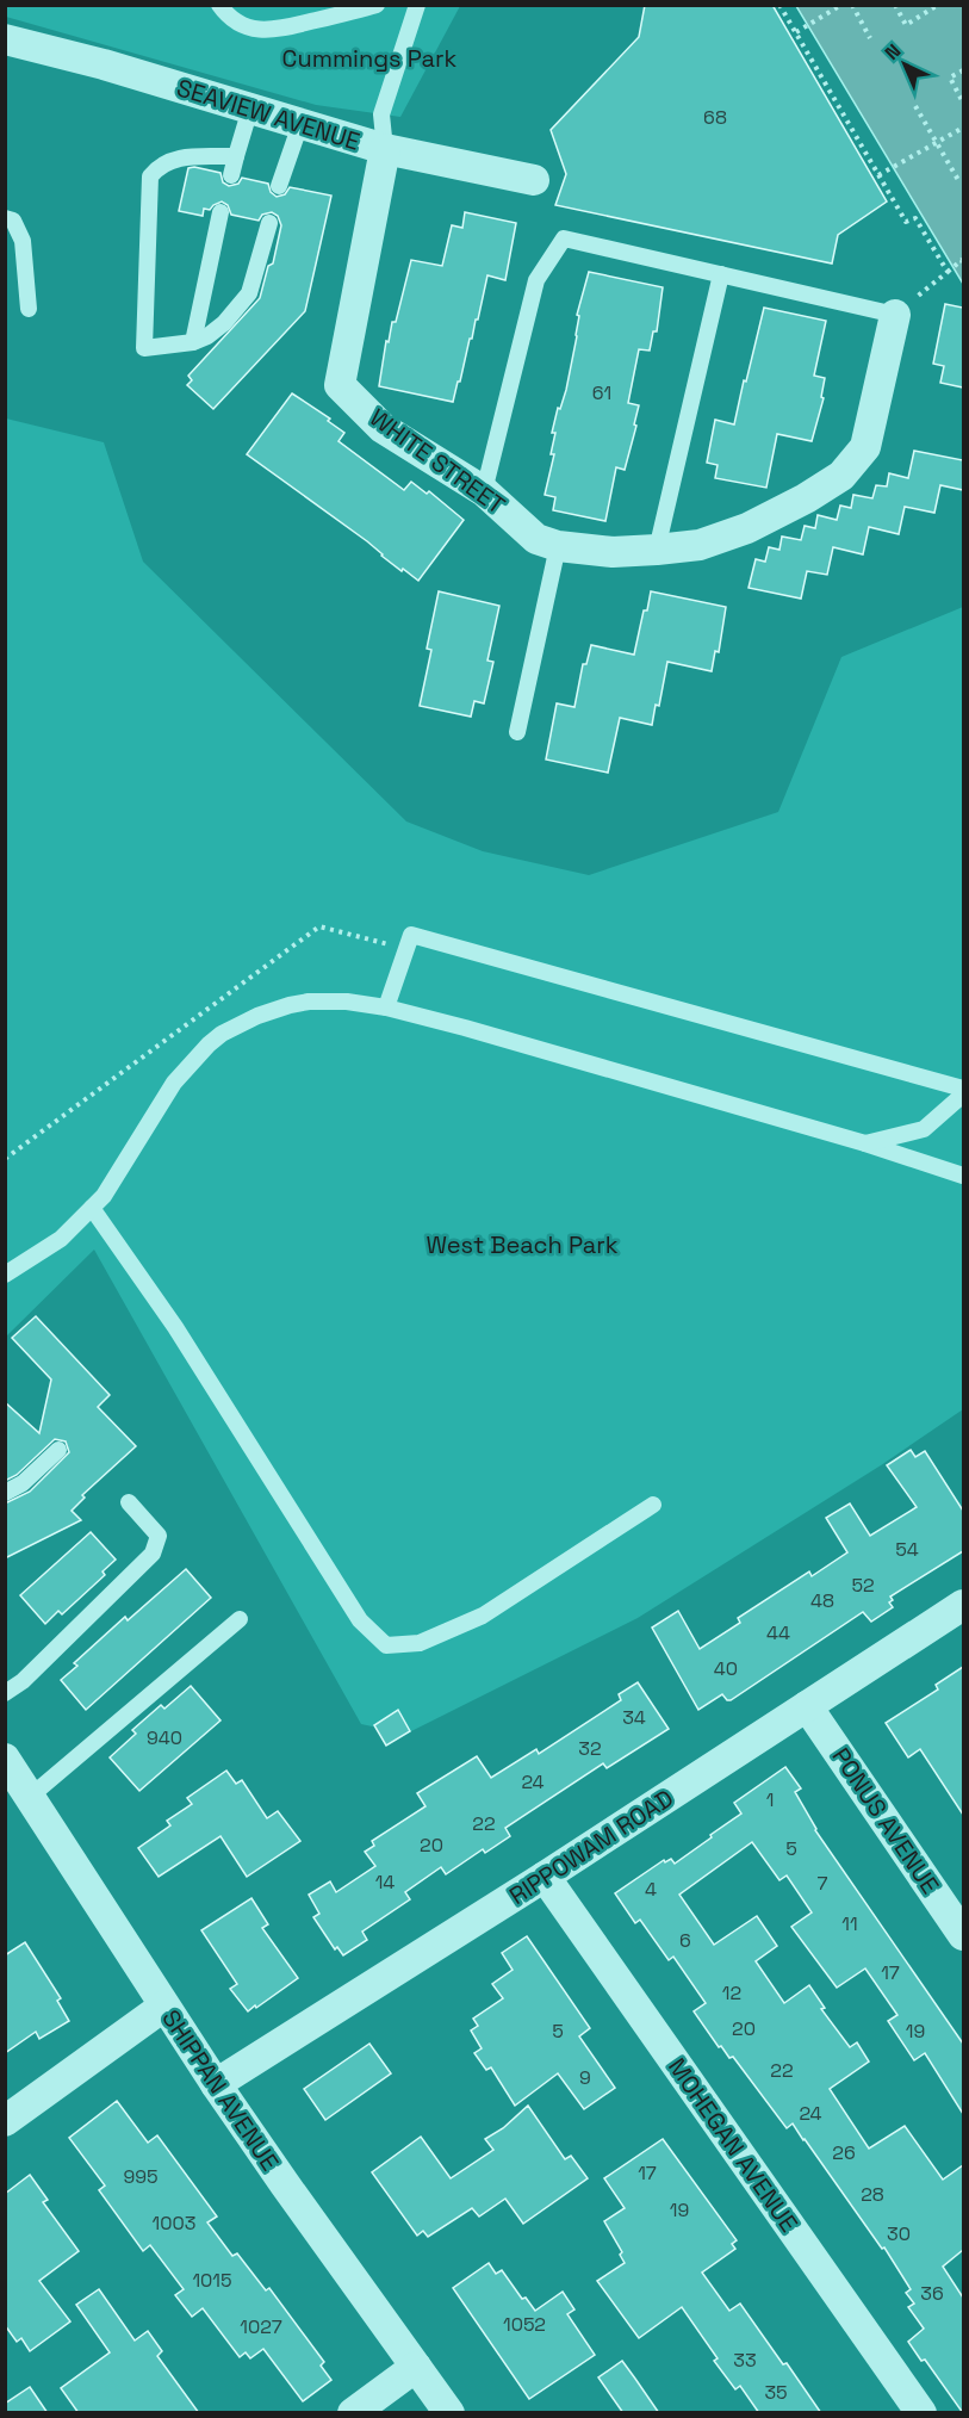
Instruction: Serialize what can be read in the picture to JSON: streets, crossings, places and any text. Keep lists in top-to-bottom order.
{
  "streets": {
    "street": [
      "SEAVIEW AVENUE",
      "WHITE STREET",
      "PONUS AVENUE",
      "RIPPOWAM ROAD",
      "SHIPPAN AVENUE",
      "MOHEGAN AVENUE"
    ]
  },
  "crossings": [
    ["SEAVIEW AVENUE", "WHITE STREET"],
    ["PONUS AVENUE", "RIPPOWAM ROAD"],
    ["RIPPOWAM ROAD", "SHIPPAN AVENUE"],
    ["RIPPOWAM ROAD", "MOHEGAN AVENUE"]
  ],
  "parks": ["Cummings Park", "West Beach Park"],
  "house_numbers": [
    "68",
    "61",
    "54",
    "52",
    "48",
    "44",
    "40",
    "34",
    "940",
    "32",
    "24",
    "1",
    "22",
    "20",
    "5",
    "14",
    "7",
    "4",
    "11",
    "6",
    "17",
    "12",
    "20",
    "5",
    "19",
    "22",
    "9",
    "24",
    "26",
    "17",
    "995",
    "28",
    "19",
    "1003",
    "30",
    "1015",
    "36",
    "1052",
    "1027",
    "33",
    "35"
  ],
  "north": "top left"
}
